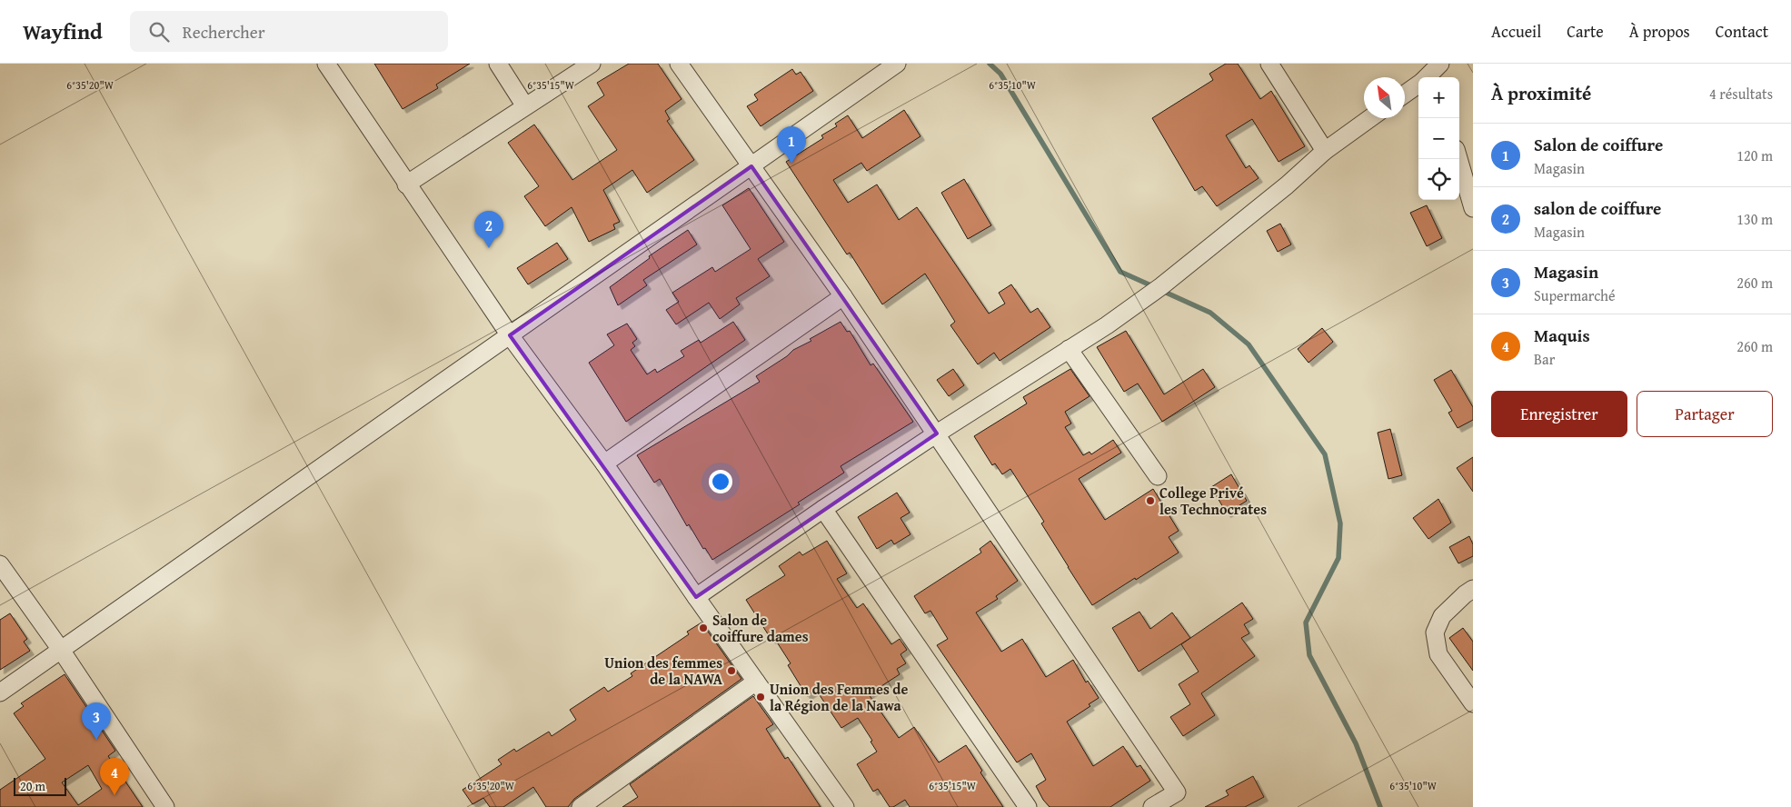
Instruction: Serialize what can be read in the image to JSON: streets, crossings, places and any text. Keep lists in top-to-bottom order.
{
  "places": [
    "College Privé les Technocrates",
    "Salon de coiffure dames",
    "Union des femmes de la NAWA",
    "Union des Femmes de la Région de la Nawa"
  ],
  "scale_bar": "20 m",
  "north": "top left",
  "page": {
    "header": "Wayfind",
    "search": "Rechercher",
    "nav": [
      "Accueil",
      "Carte",
      "À propos",
      "Contact"
    ],
    "heading": ["À proximité", "4 résultats"],
    "map_buttons": ["+", "−"],
    "list": [
      {
        "mark": "1",
        "name": "Salon de coiffure",
        "note": "Magasin",
        "value": "120 m"
      },
      {
        "mark": "2",
        "name": "salon de coiffure",
        "note": "Magasin",
        "value": "130 m"
      },
      {
        "mark": "3",
        "name": "Magasin",
        "note": "Supermarché",
        "value": "260 m"
      },
      {
        "mark": "4",
        "name": "Maquis",
        "note": "Bar",
        "value": "260 m"
      }
    ],
    "pins": [
      "1",
      "2",
      "3",
      "4"
    ],
    "buttons": ["Enregistrer", "Partager"],
    "scale": "20 m"
  },
  "coordinates": ["6°35'20\"W", "6°35'15\"W", "6°35'10\"W"]
}
